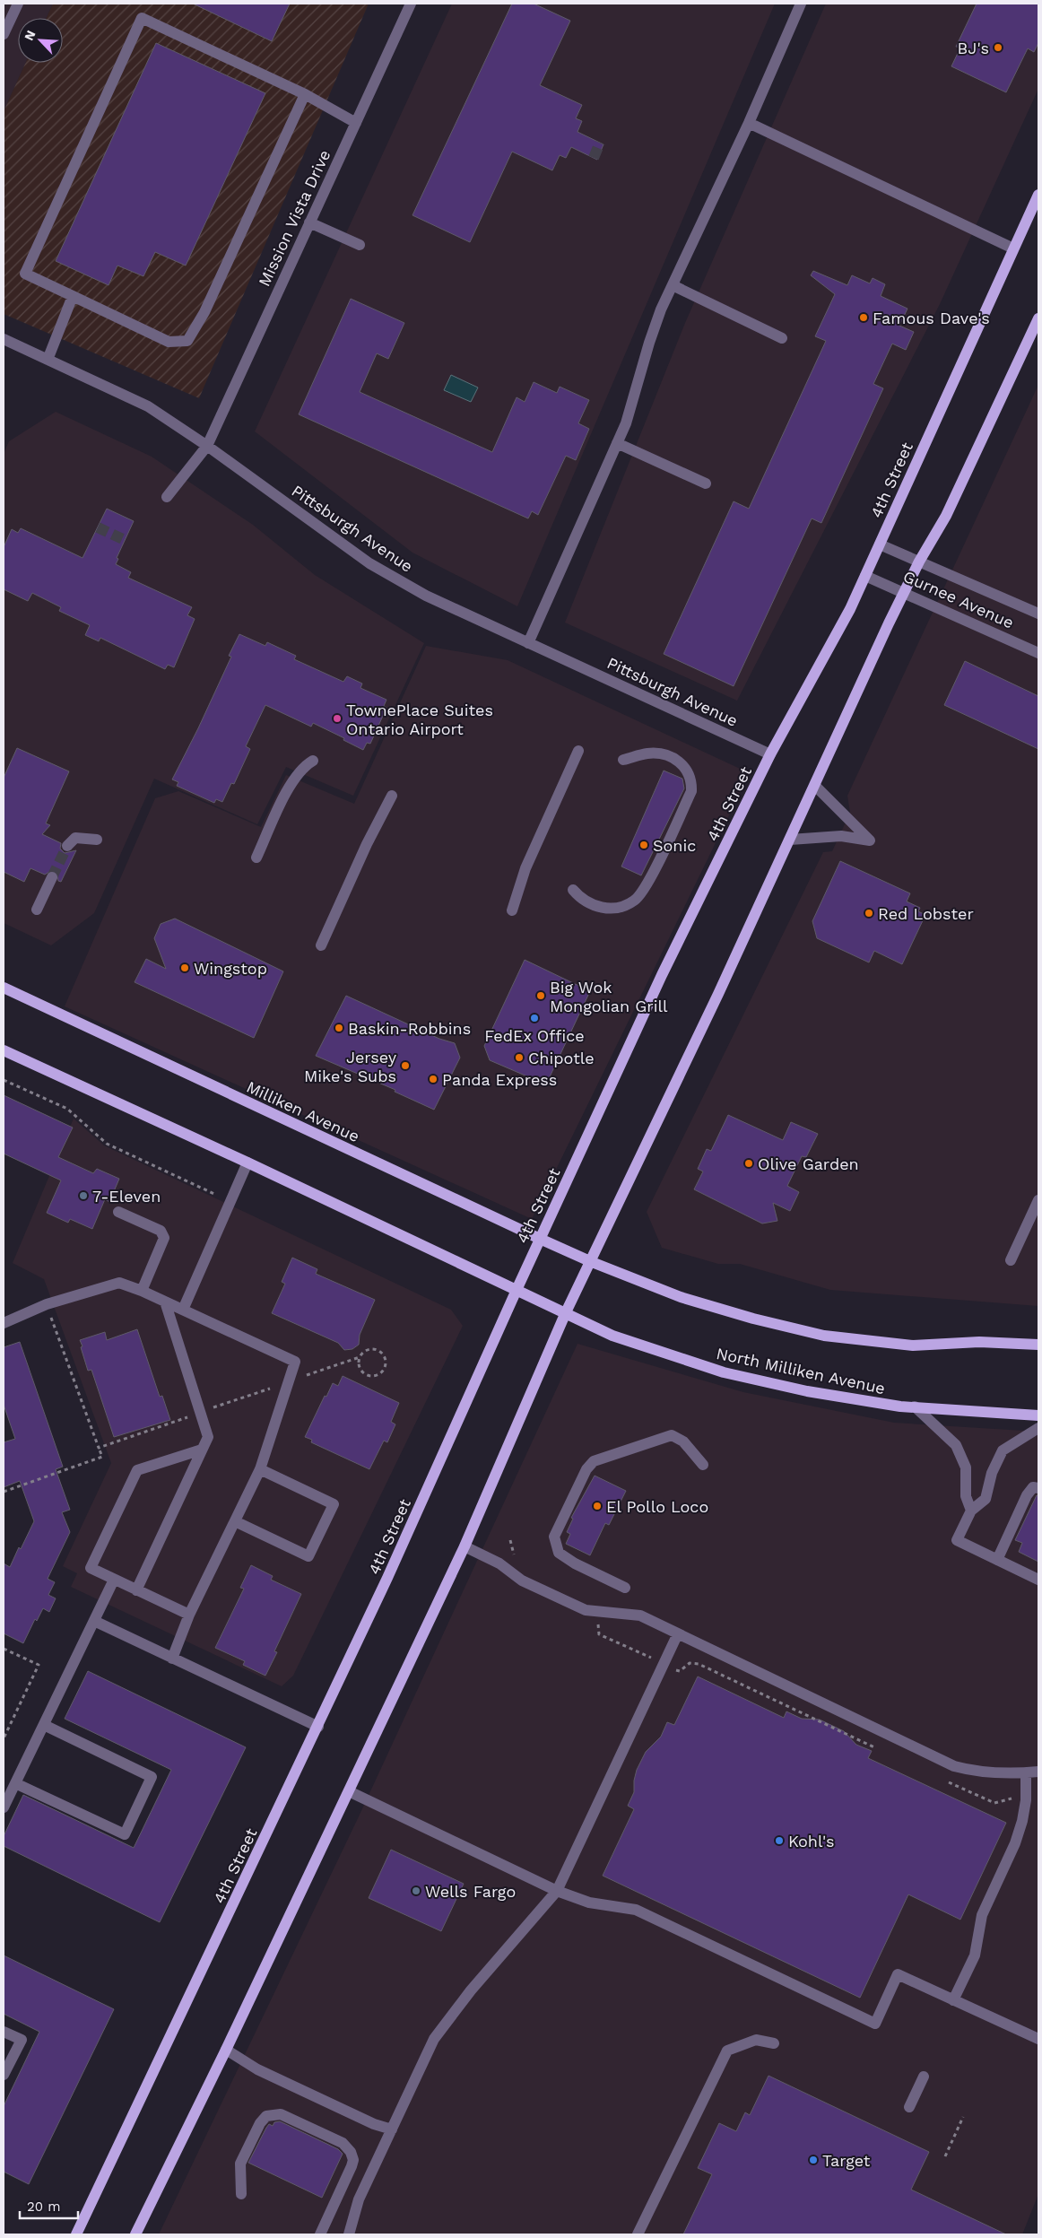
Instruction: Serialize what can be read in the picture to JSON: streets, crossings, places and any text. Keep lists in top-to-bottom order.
{
  "streets": {
    "main road": ["4th Street", "Milliken Avenue", "North Milliken Avenue"],
    "street": ["Mission Vista Drive", "Pittsburgh Avenue", "Gurnee Avenue"]
  },
  "crossings": [
    ["Mission Vista Drive", "Pittsburgh Avenue"],
    ["4th Street", "Pittsburgh Avenue"],
    ["4th Street", "Gurnee Avenue"],
    ["4th Street", "Milliken Avenue"]
  ],
  "places": [
    "BJ's",
    "Famous Dave's",
    "TownePlace Suites Ontario Airport",
    "Sonic",
    "Red Lobster",
    "Wingstop",
    "Big Wok Mongolian Grill",
    "FedEx Office",
    "Baskin-Robbins",
    "Chipotle",
    "Jersey Mike's Subs",
    "Panda Express",
    "Olive Garden",
    "7-Eleven",
    "El Pollo Loco",
    "Kohl's",
    "Wells Fargo",
    "Target"
  ],
  "scale_bar": "20 m",
  "north": "top left"
}
